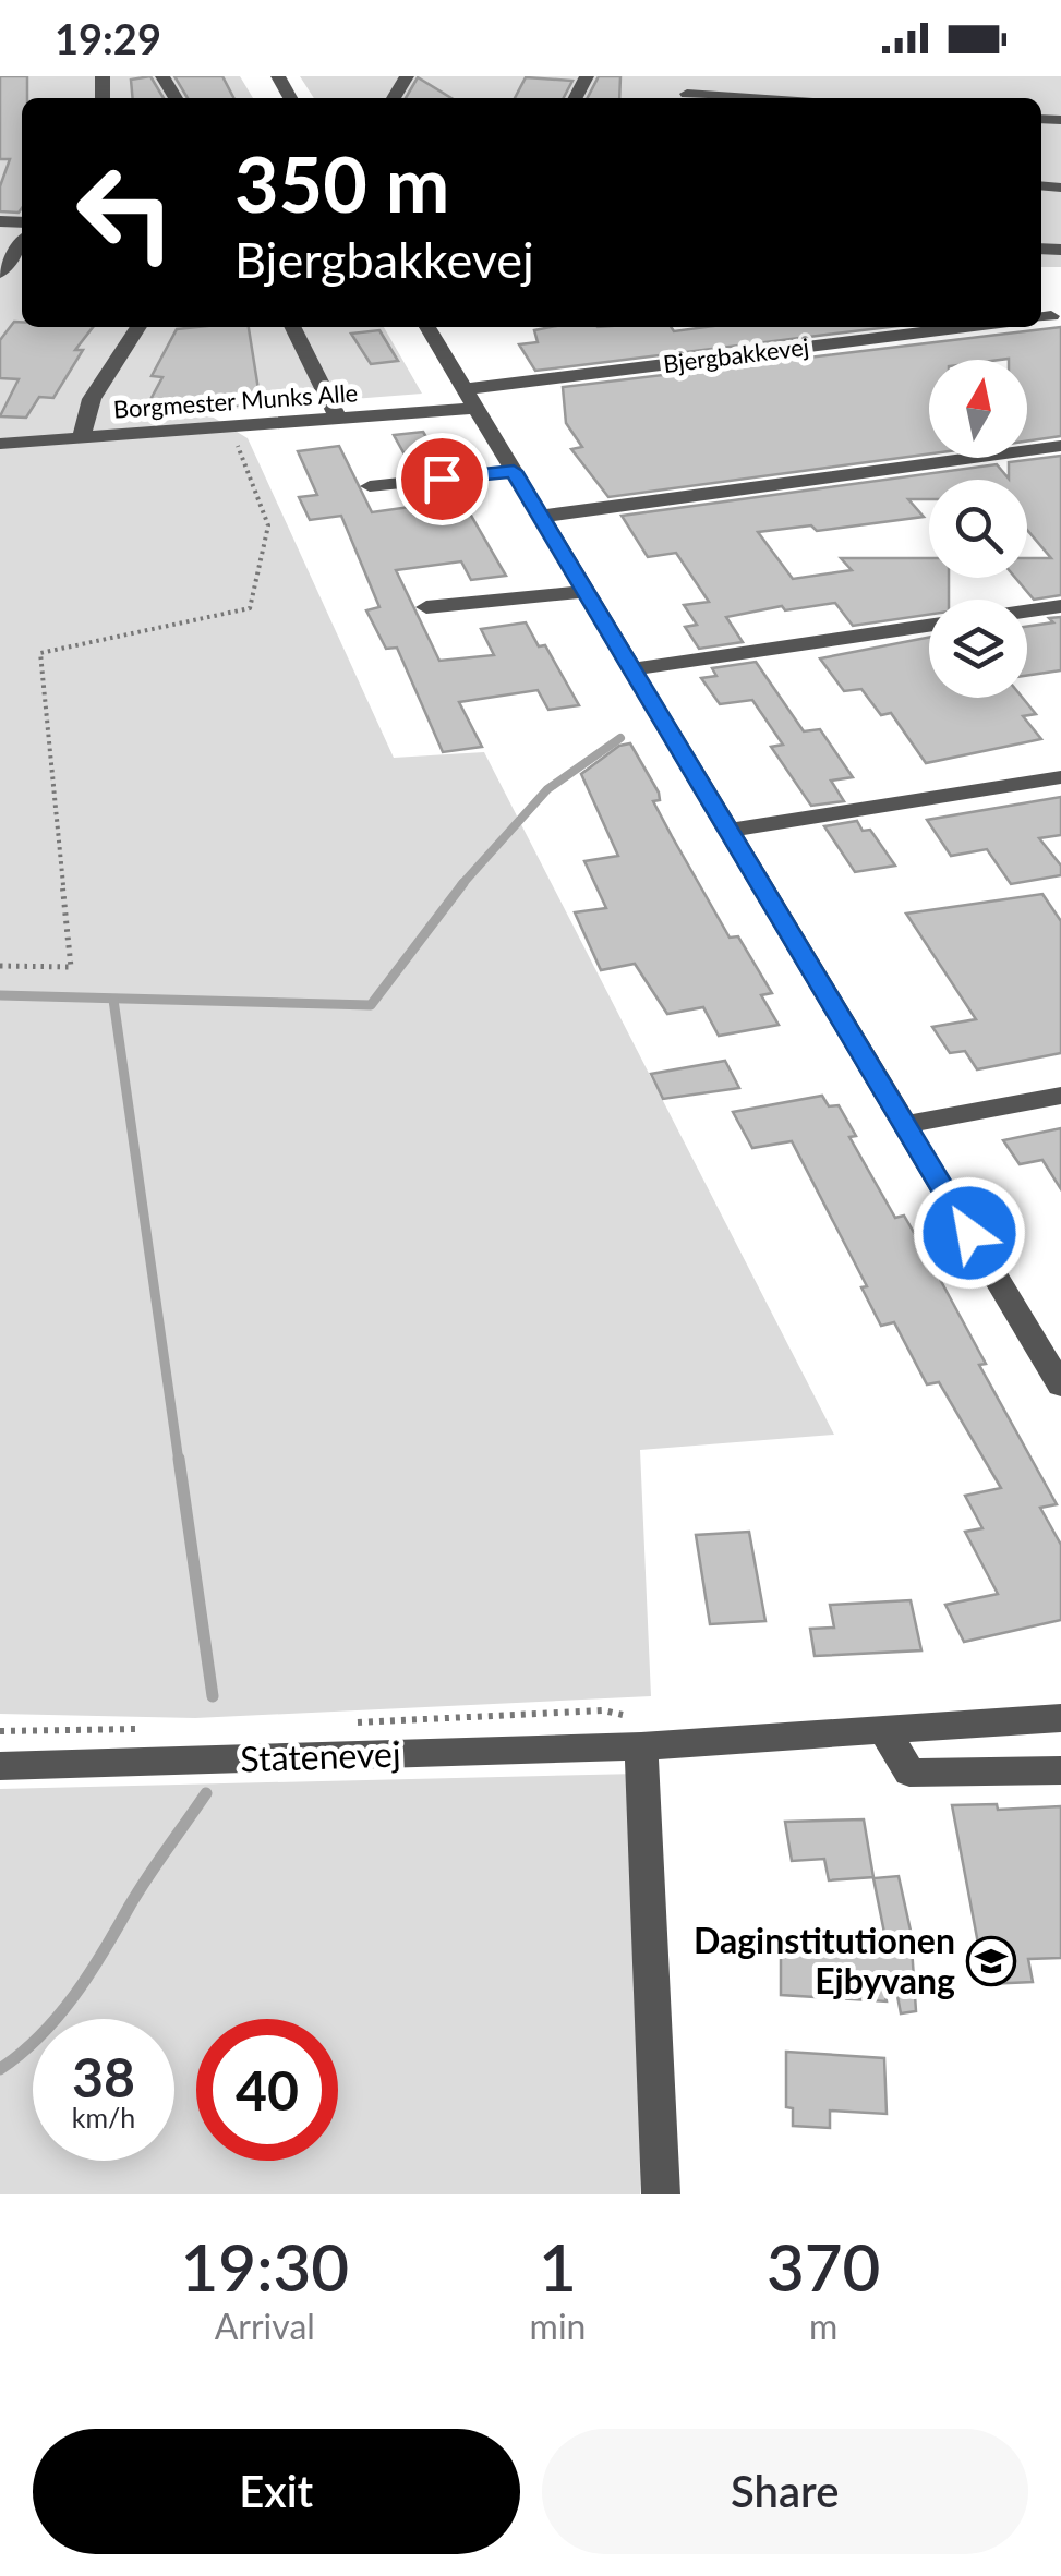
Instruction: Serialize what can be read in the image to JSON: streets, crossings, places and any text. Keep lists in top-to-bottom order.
{
  "streets": {
    "street": ["Bjergbakkevej", "Borgmester Munks Alle", "Statenevej"]
  },
  "crossings": [
    ["Bjergbakkevej", "Borgmester Munks Alle"]
  ],
  "places": {
    "school or university": ["Daginstitutionen Ejbyvang"]
  },
  "north": "top",
  "page": {
    "status": "19:29",
    "turn": ["350 m", "Bjergbakkevej"],
    "speed": "38 km/h",
    "limit": "40",
    "eta": [
      "19:30",
      "Arrival",
      "1",
      "min",
      "370",
      "m"
    ],
    "buttons": ["Exit", "Share"]
  }
}
